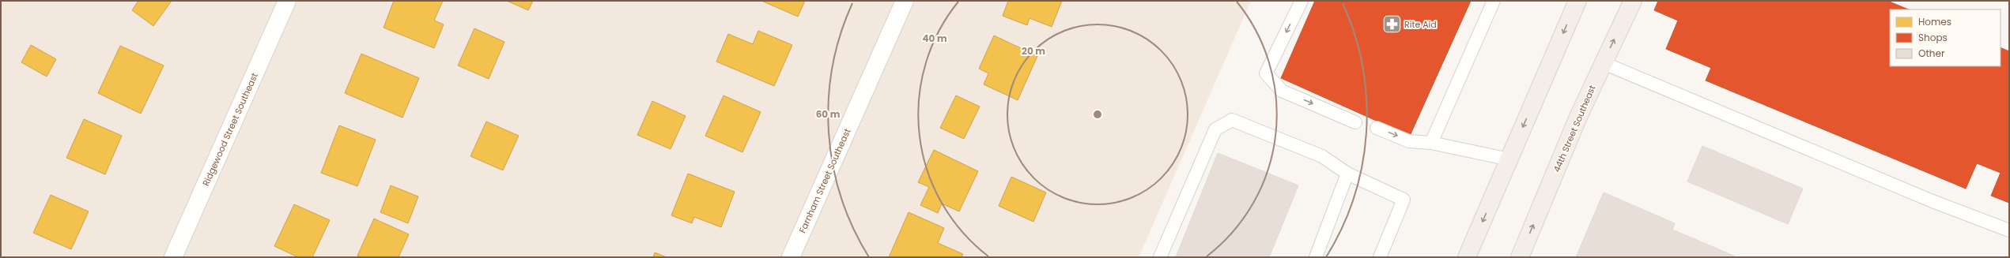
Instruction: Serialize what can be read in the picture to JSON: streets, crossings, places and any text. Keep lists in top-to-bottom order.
{
  "streets": {
    "main road": ["44th Street Southeast"],
    "street": ["Ridgewood Street Southeast", "Farnham Street Southeast"]
  },
  "places": {
    "pharmacy": ["Rite Aid"]
  },
  "legend": ["Homes", "Shops", "Other"],
  "rings": ["40 m", "20 m", "60 m"]
}
